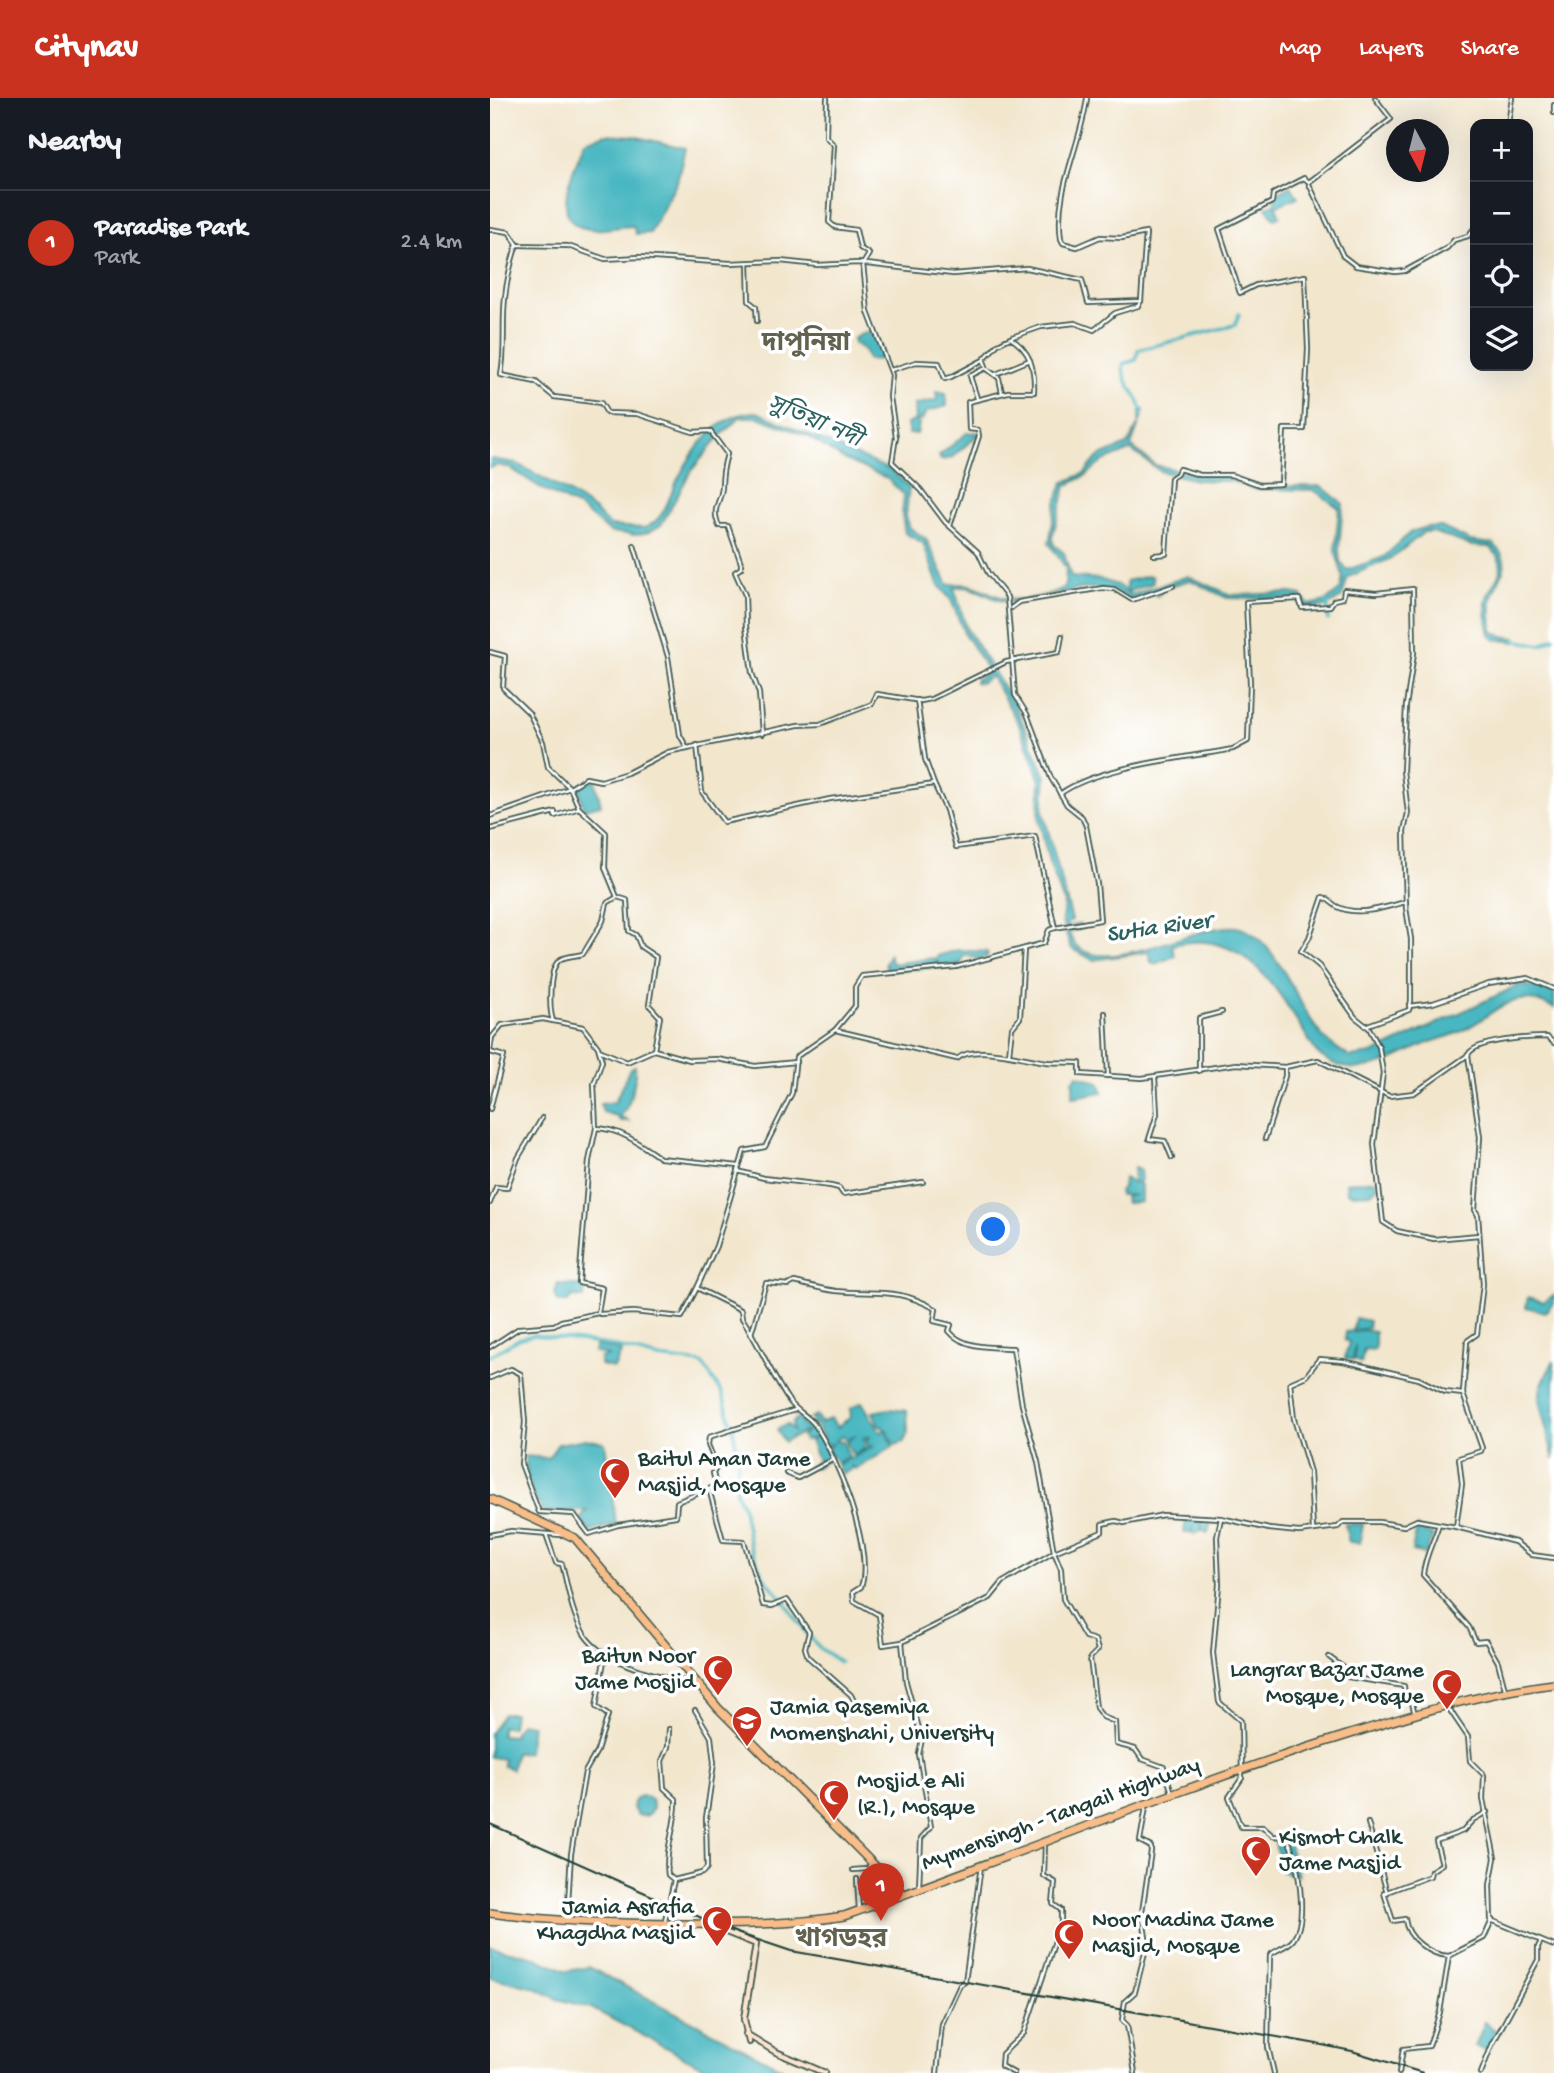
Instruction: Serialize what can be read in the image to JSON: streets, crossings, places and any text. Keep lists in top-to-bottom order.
{
  "streets": {
    "highway": ["Mymensingh - Tangail Highway"]
  },
  "districts": ["দাপুনিয়া", "খাগডহর"],
  "water": ["সুতিয়া নদী", "Sutia River"],
  "places": {
    "mosque": [
      "Baitul Aman Jame Masjid, Mosque",
      "Baitun Noor Jame Mosjid",
      "Langrar Bazar Jame Mosque, Mosque",
      "Mosjid e Ali (R.), Mosque",
      "Kismot Chalk Jame Masjid",
      "Jamia Asrafia Khagdha Masjid",
      "Noor Madina Jame Masjid, Mosque"
    ],
    "school or university": ["Jamia Qasemiya Momenshahi, University"]
  },
  "north": "bottom",
  "page": {
    "header": "Citynav",
    "nav": ["Map", "Layers", "Share"],
    "heading": "Nearby",
    "map_buttons": ["+", "−"],
    "list": [
      {
        "mark": "1",
        "name": "Paradise Park",
        "note": "Park",
        "value": "2.4 km"
      }
    ],
    "pins": "1"
  }
}
